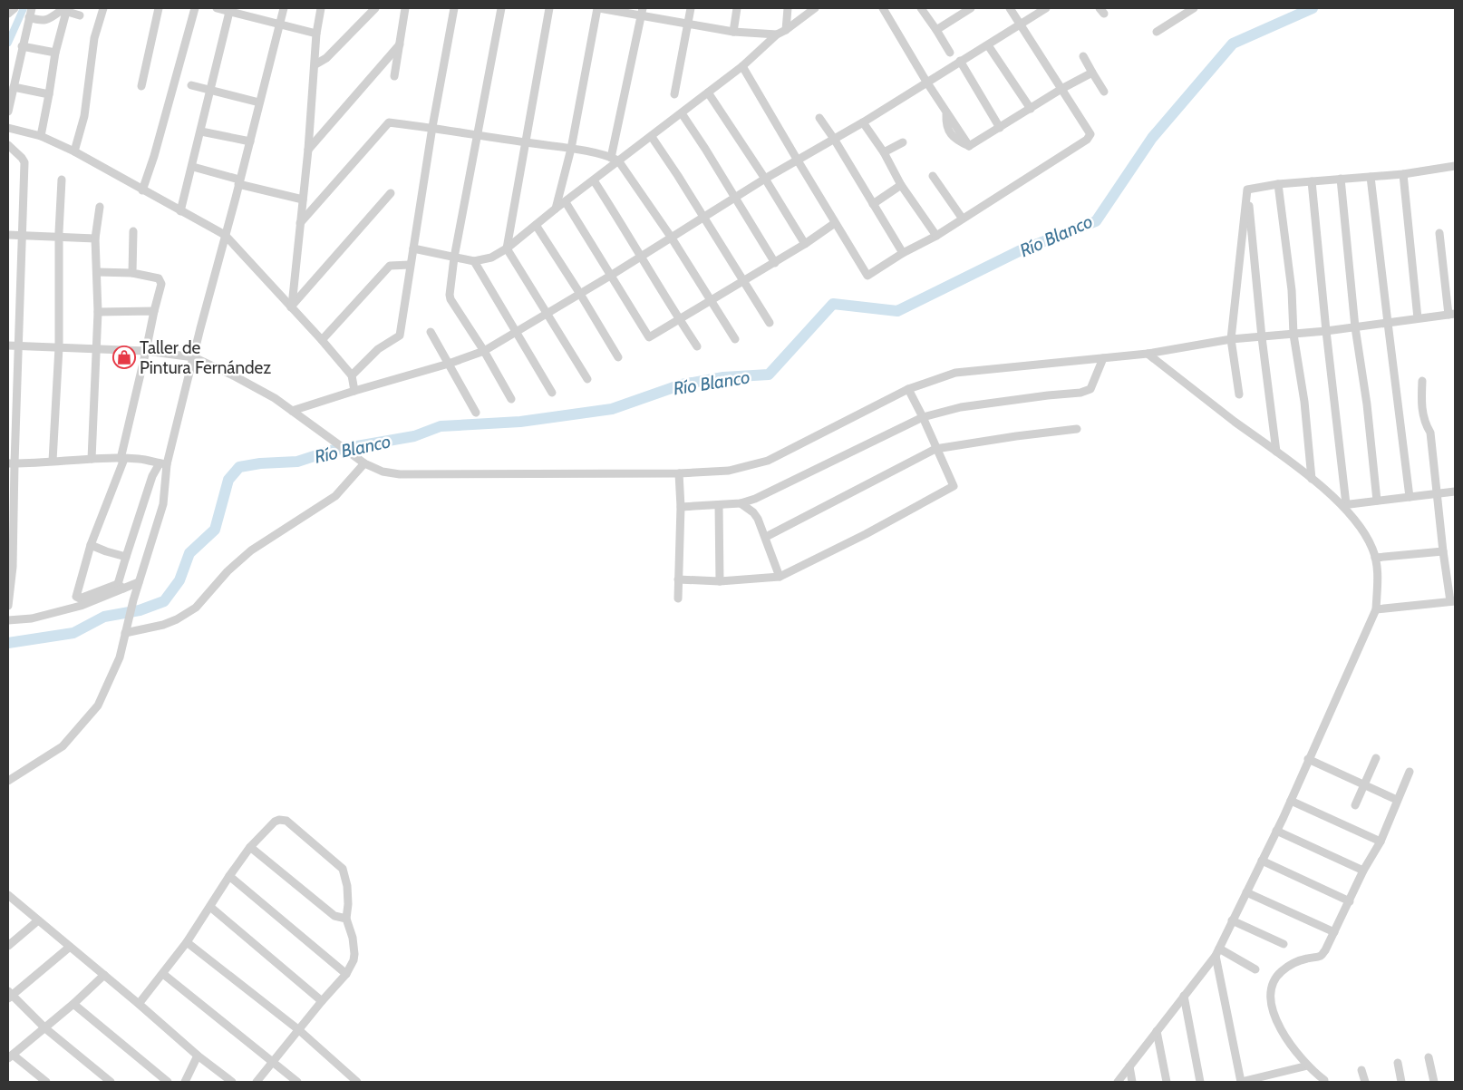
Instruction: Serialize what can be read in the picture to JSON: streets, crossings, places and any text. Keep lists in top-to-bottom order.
{
  "water": ["Río Blanco"],
  "places": {
    "shop": ["Taller de Pintura Fernández"]
  }
}
